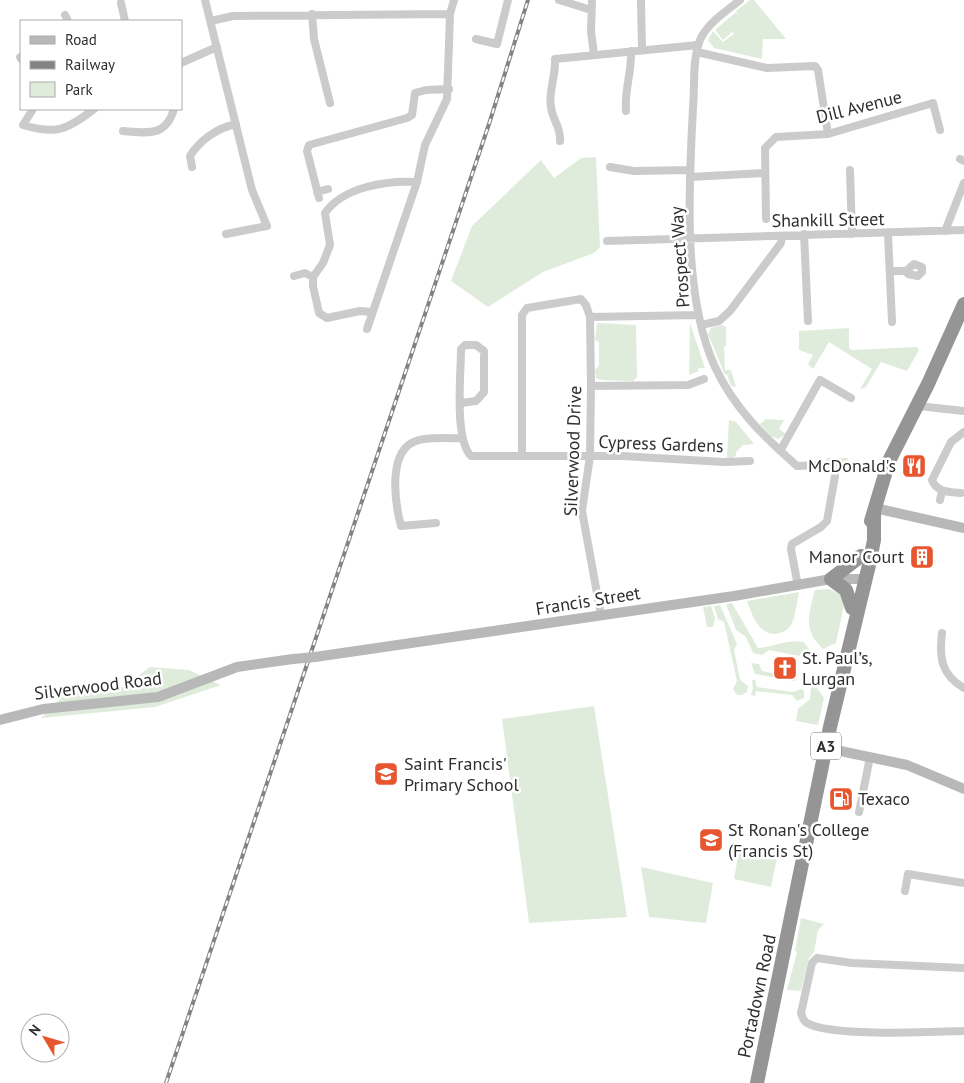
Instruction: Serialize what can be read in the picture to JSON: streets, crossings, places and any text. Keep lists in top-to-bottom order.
{
  "streets": {
    "highway": ["A3", "Portadown Road"],
    "main road": ["Francis Street", "Silverwood Road"],
    "street": [
      "Dill Avenue",
      "Shankill Street",
      "Prospect Way",
      "Cypress Gardens",
      "Silverwood Drive"
    ]
  },
  "crossings": [
    ["Shankill Street", "Prospect Way"],
    ["Cypress Gardens", "Silverwood Drive"],
    ["Silverwood Drive", "Francis Street"],
    ["Francis Street", "Silverwood Road"],
    ["Francis Street", "A3"],
    ["A3", "Portadown Road"]
  ],
  "places": {
    "restaurant": ["McDonald's"],
    "building": ["Manor Court"],
    "church": ["St. Paul’s, Lurgan"],
    "school or university": ["Saint Francis' Primary School", "St Ronan's College (Francis St)"],
    "fuel station": ["Texaco"]
  },
  "legend": ["Road", "Railway", "Park"],
  "north": "top left"
}
